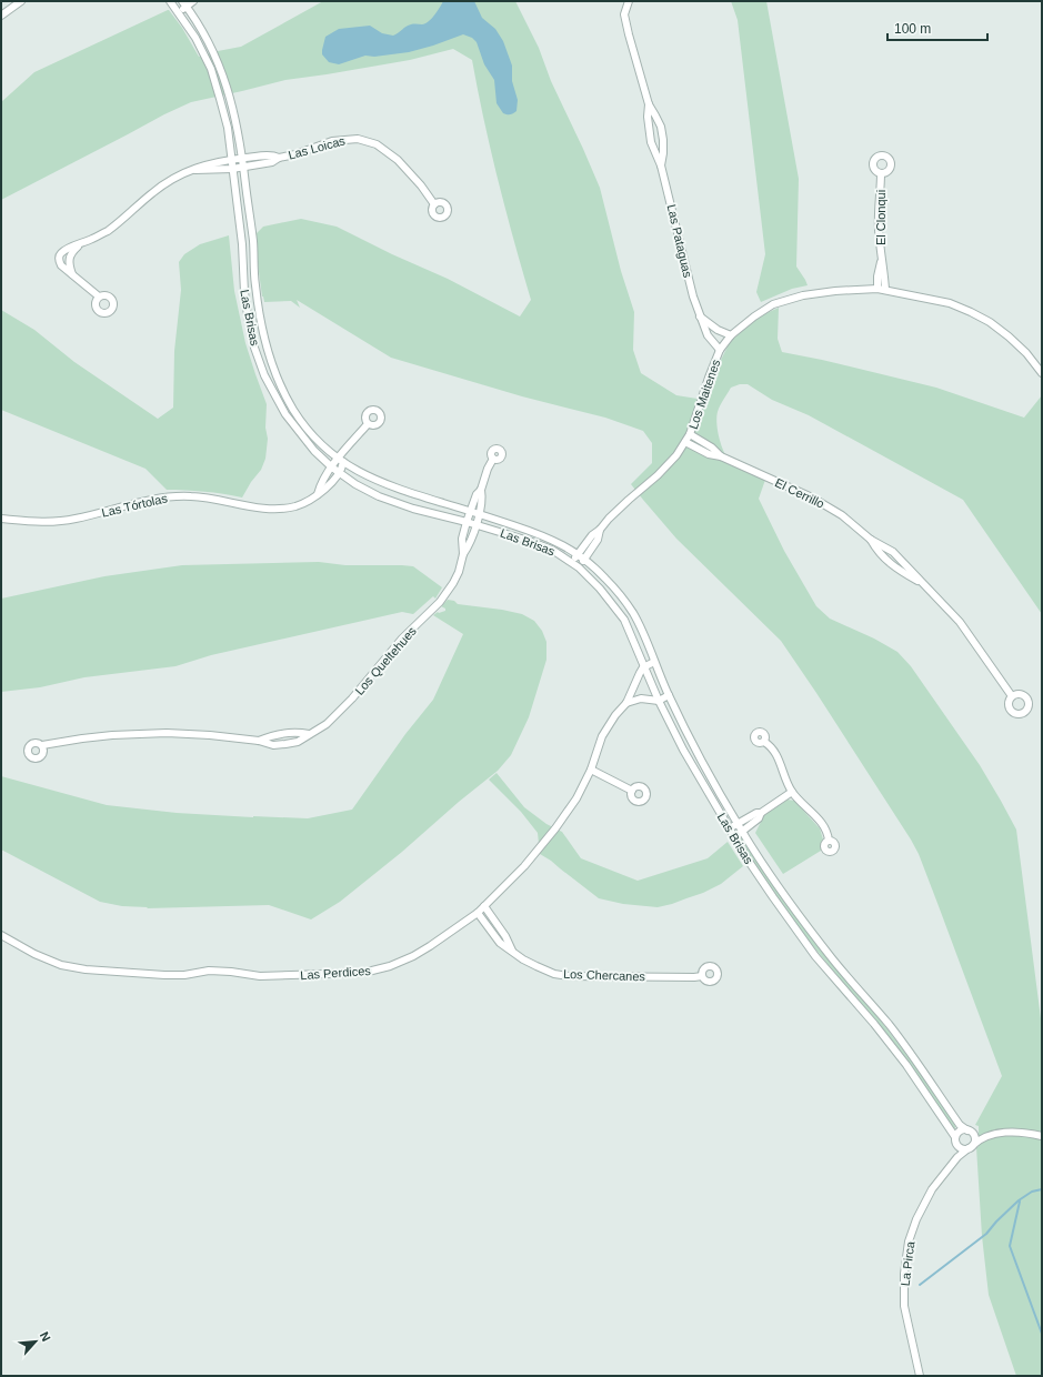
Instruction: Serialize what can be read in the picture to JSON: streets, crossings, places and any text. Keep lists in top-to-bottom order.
{
  "streets": {
    "street": [
      "Las Loicas",
      "El Clonqui",
      "Las Pataguas",
      "Las Brisas",
      "Los Maitenes",
      "El Cerrillo",
      "Las Tórtolas",
      "Los Queltehues",
      "Las Perdices",
      "Los Chercanes",
      "La Pirca"
    ]
  },
  "crossings": [
    ["Las Loicas", "Las Brisas"],
    ["El Clonqui", "Los Maitenes"],
    ["Las Pataguas", "Los Maitenes"],
    ["Las Brisas", "Los Maitenes"],
    ["Las Brisas", "Las Tórtolas"],
    ["Las Brisas", "Los Queltehues"],
    ["Las Brisas", "Las Perdices"],
    ["Las Brisas", "La Pirca"],
    ["Los Maitenes", "El Cerrillo"],
    ["Las Perdices", "Los Chercanes"]
  ],
  "scale_bar": "100 m",
  "north": "top right"
}
